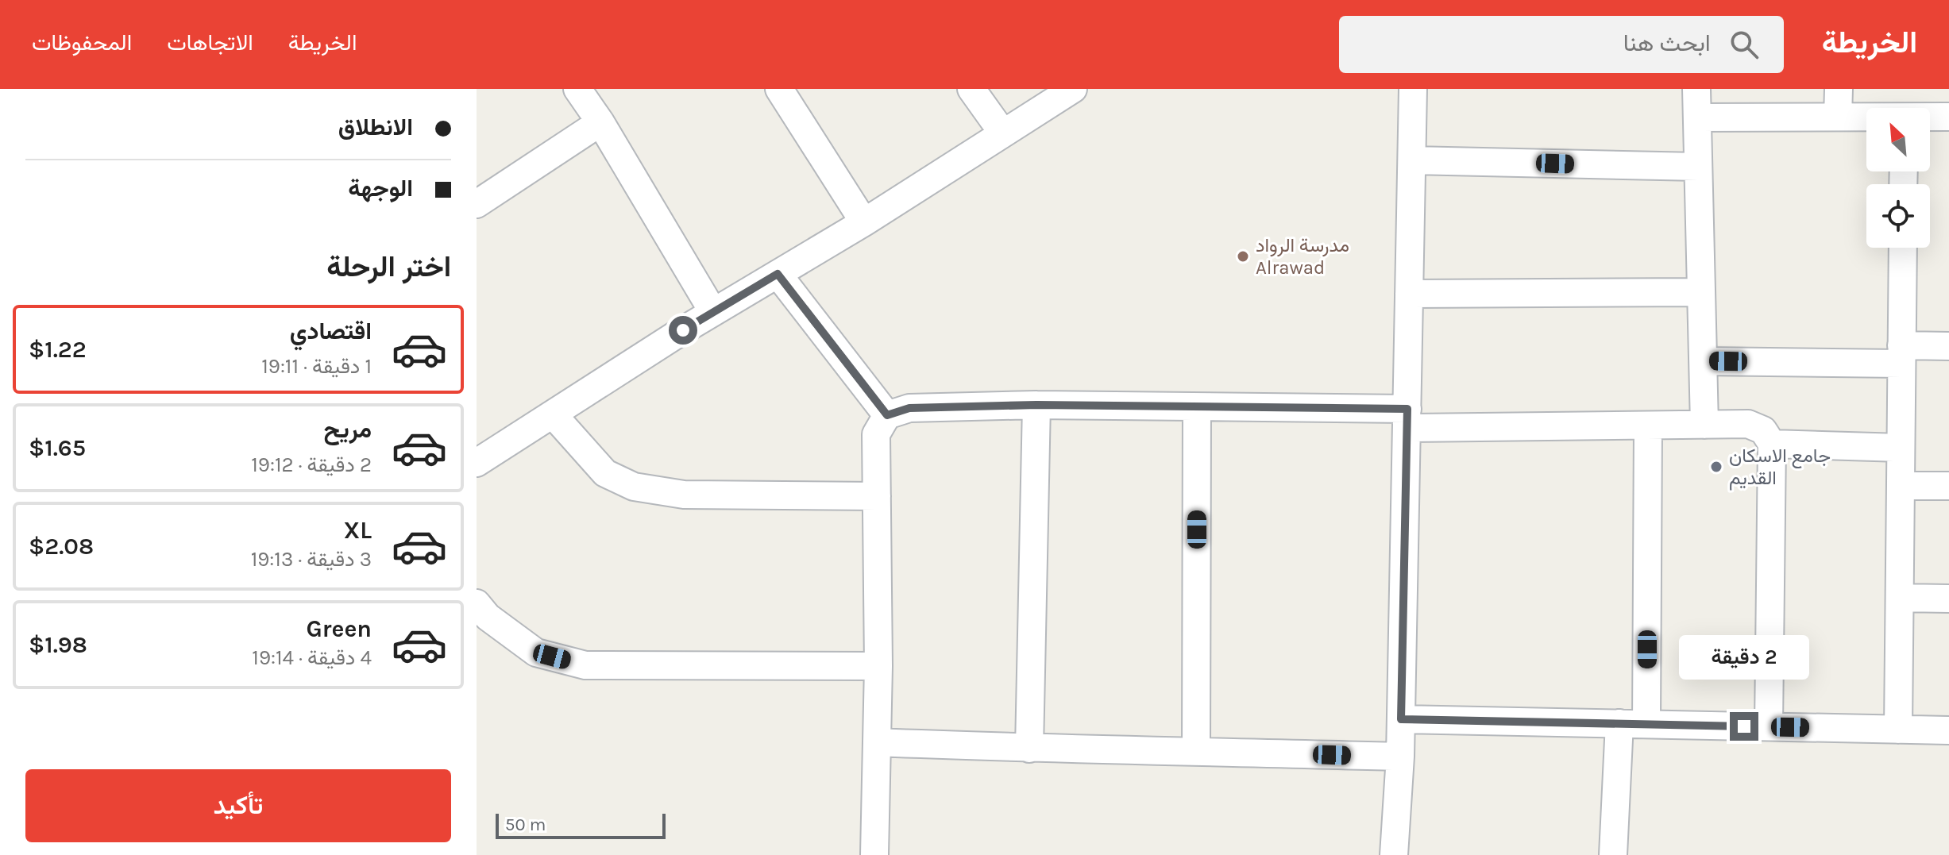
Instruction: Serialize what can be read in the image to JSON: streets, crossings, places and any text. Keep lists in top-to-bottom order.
{
  "places": ["مدرسة الرواد Alrawad", "جامع الاسكان القديم"],
  "scale_bar": "50 m",
  "north": "top left",
  "page": {
    "header": "الخريطة",
    "search": "ابحث هنا",
    "nav": ["الخريطة", "الاتجاهات", "المحفوظات"],
    "banner": ["الانطلاق", "الوجهة"],
    "heading": "اختر الرحلة",
    "list": [
      {
        "name": "اقتصادي",
        "note": "1 دقيقة · 19:11",
        "value": "$1.22"
      },
      {
        "name": "مريح",
        "note": "2 دقيقة · 19:12",
        "value": "$1.65"
      },
      {
        "name": "XL",
        "note": "3 دقيقة · 19:13",
        "value": "$2.08"
      },
      {
        "name": "Green",
        "note": "4 دقيقة · 19:14",
        "value": "$1.98"
      }
    ],
    "bubble": "2 دقيقة",
    "buttons": "تأكيد",
    "scale": "50 m"
  }
}
